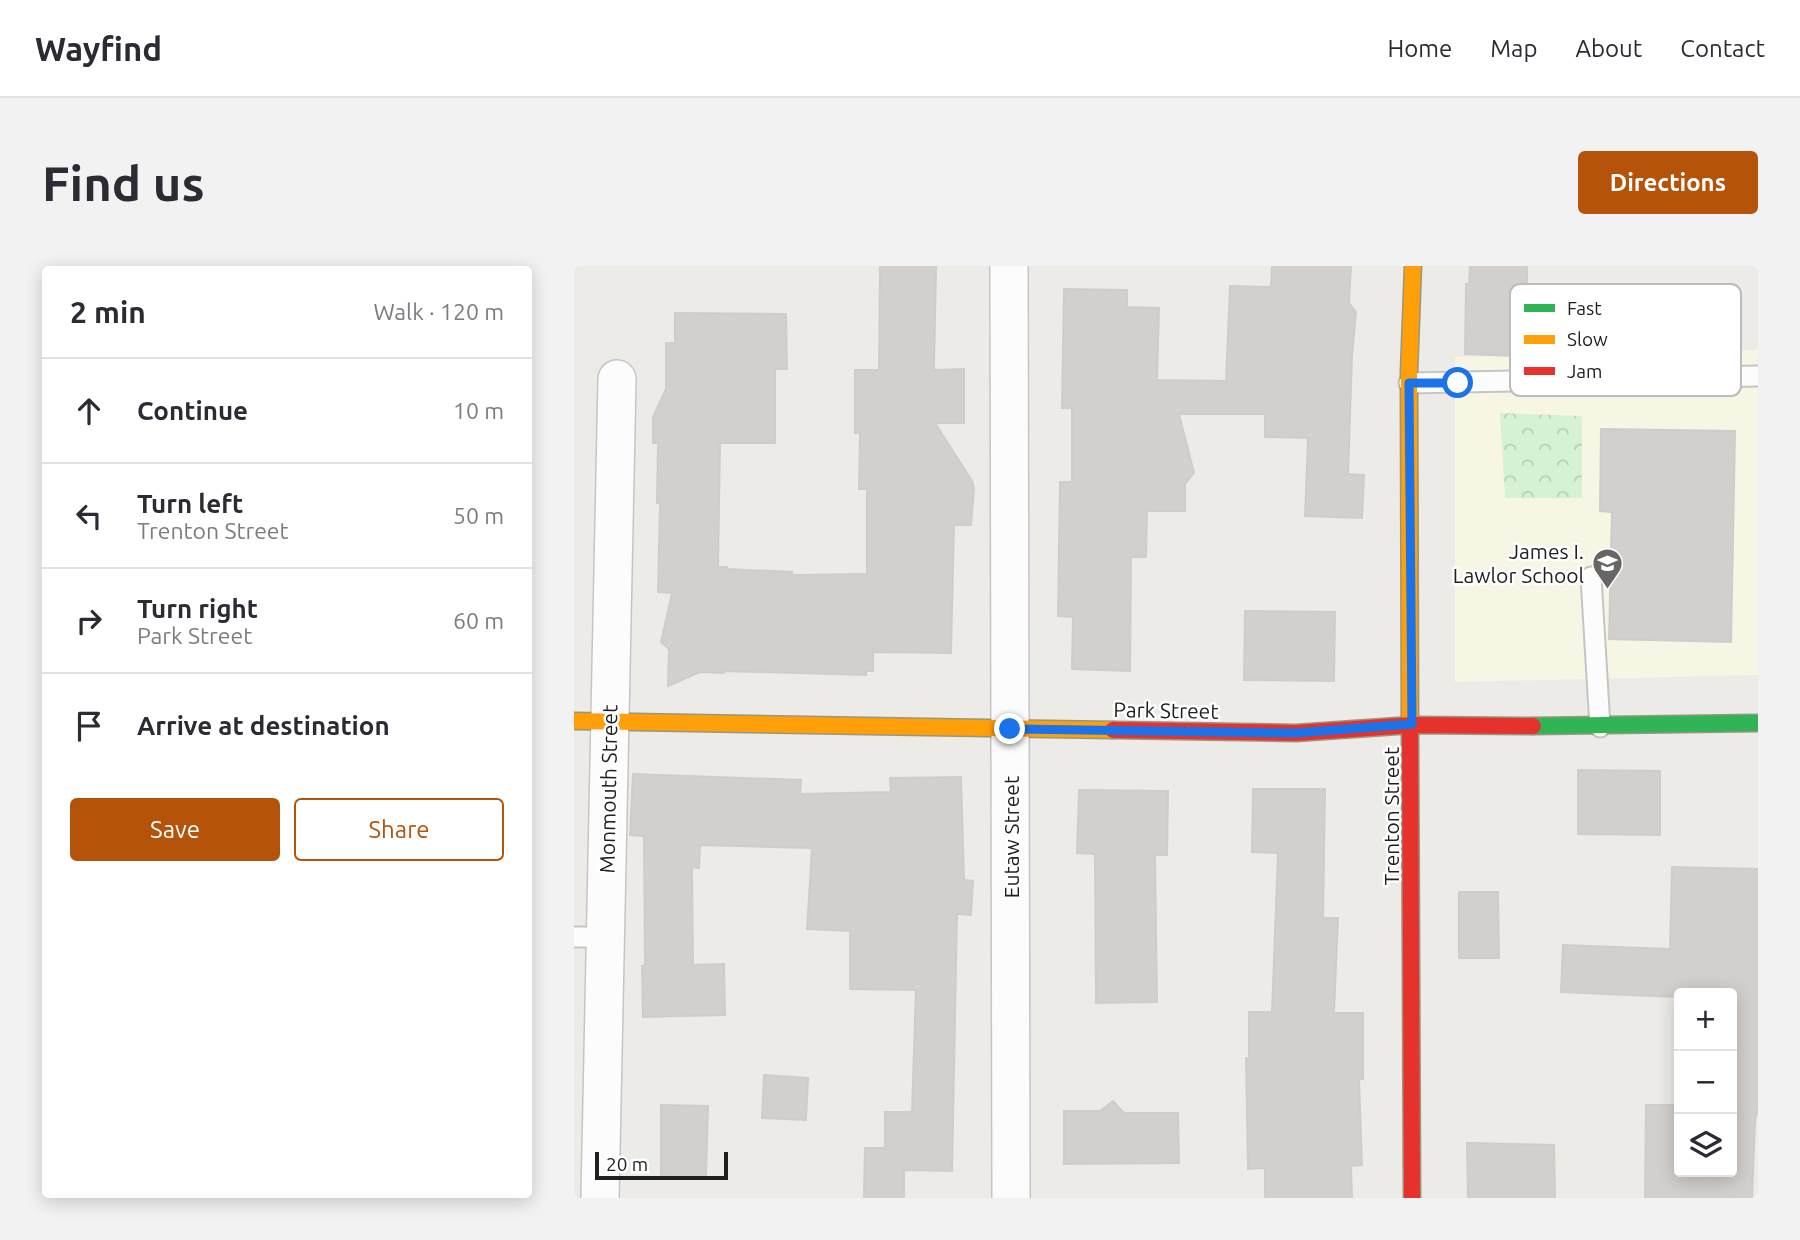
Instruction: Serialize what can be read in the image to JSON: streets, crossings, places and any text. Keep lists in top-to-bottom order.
{
  "streets": {
    "main road": ["Park Street", "Trenton Street"],
    "street": ["Monmouth Street", "Eutaw Street"]
  },
  "crossings": [
    ["Park Street", "Monmouth Street"],
    ["Park Street", "Trenton Street"],
    ["Park Street", "Eutaw Street"]
  ],
  "places": {
    "school or university": ["James I. Lawlor School"]
  },
  "legend": ["Fast", "Slow", "Jam"],
  "scale_bar": "20 m",
  "page": {
    "header": "Wayfind",
    "nav": [
      "Home",
      "Map",
      "About",
      "Contact"
    ],
    "buttons": [
      "Directions",
      ["Save", "Share"]
    ],
    "title": "Find us",
    "heading": ["2 min", "Walk · 120 m"],
    "list": [
      ["Continue", "10 m"],
      ["Turn left", "Trenton Street", "50 m"],
      ["Turn right", "Park Street", "60 m"],
      "Arrive at destination"
    ],
    "map_buttons": ["+", "−"],
    "scale": "20 m"
  }
}
